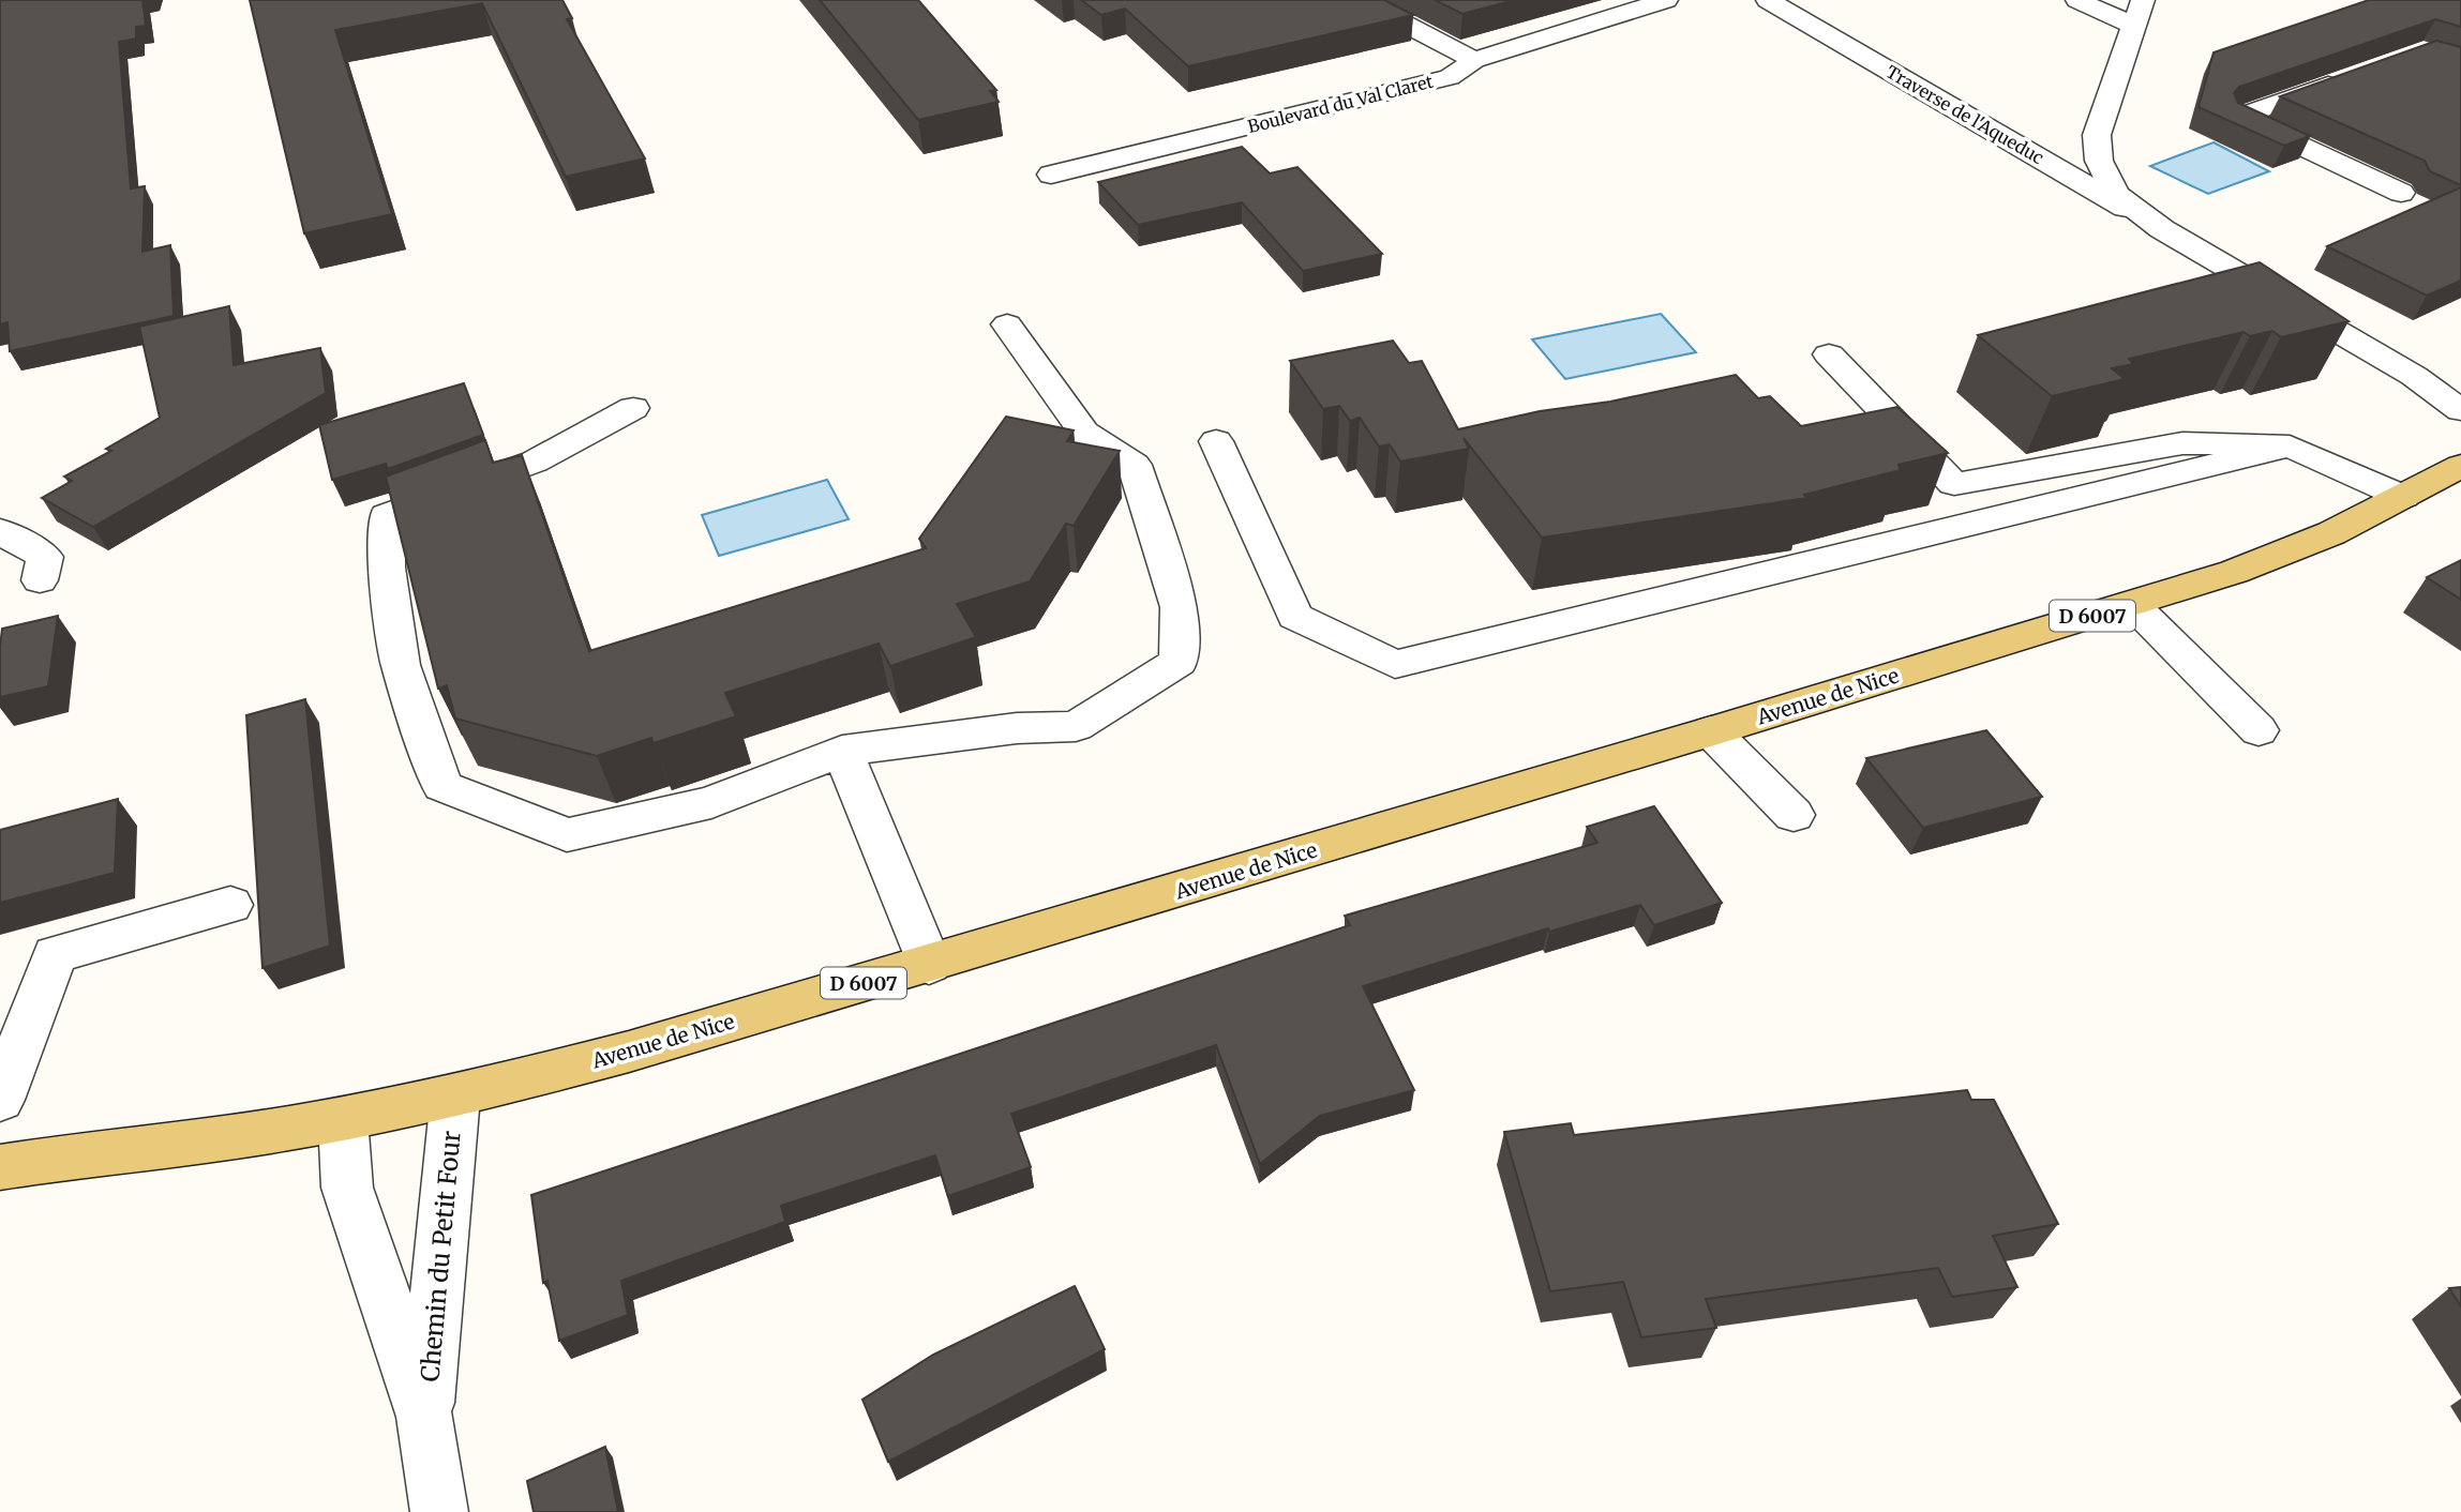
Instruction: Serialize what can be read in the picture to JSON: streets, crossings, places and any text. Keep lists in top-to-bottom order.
{
  "streets": {
    "main road": ["D 6007", "Avenue de Nice"],
    "street": ["Boulevard du Val Claret", "Traverse de l'Aqueduc", "Chemin du Petit Four"]
  },
  "crossings": [
    ["Avenue de Nice", "Chemin du Petit Four"]
  ]
}
